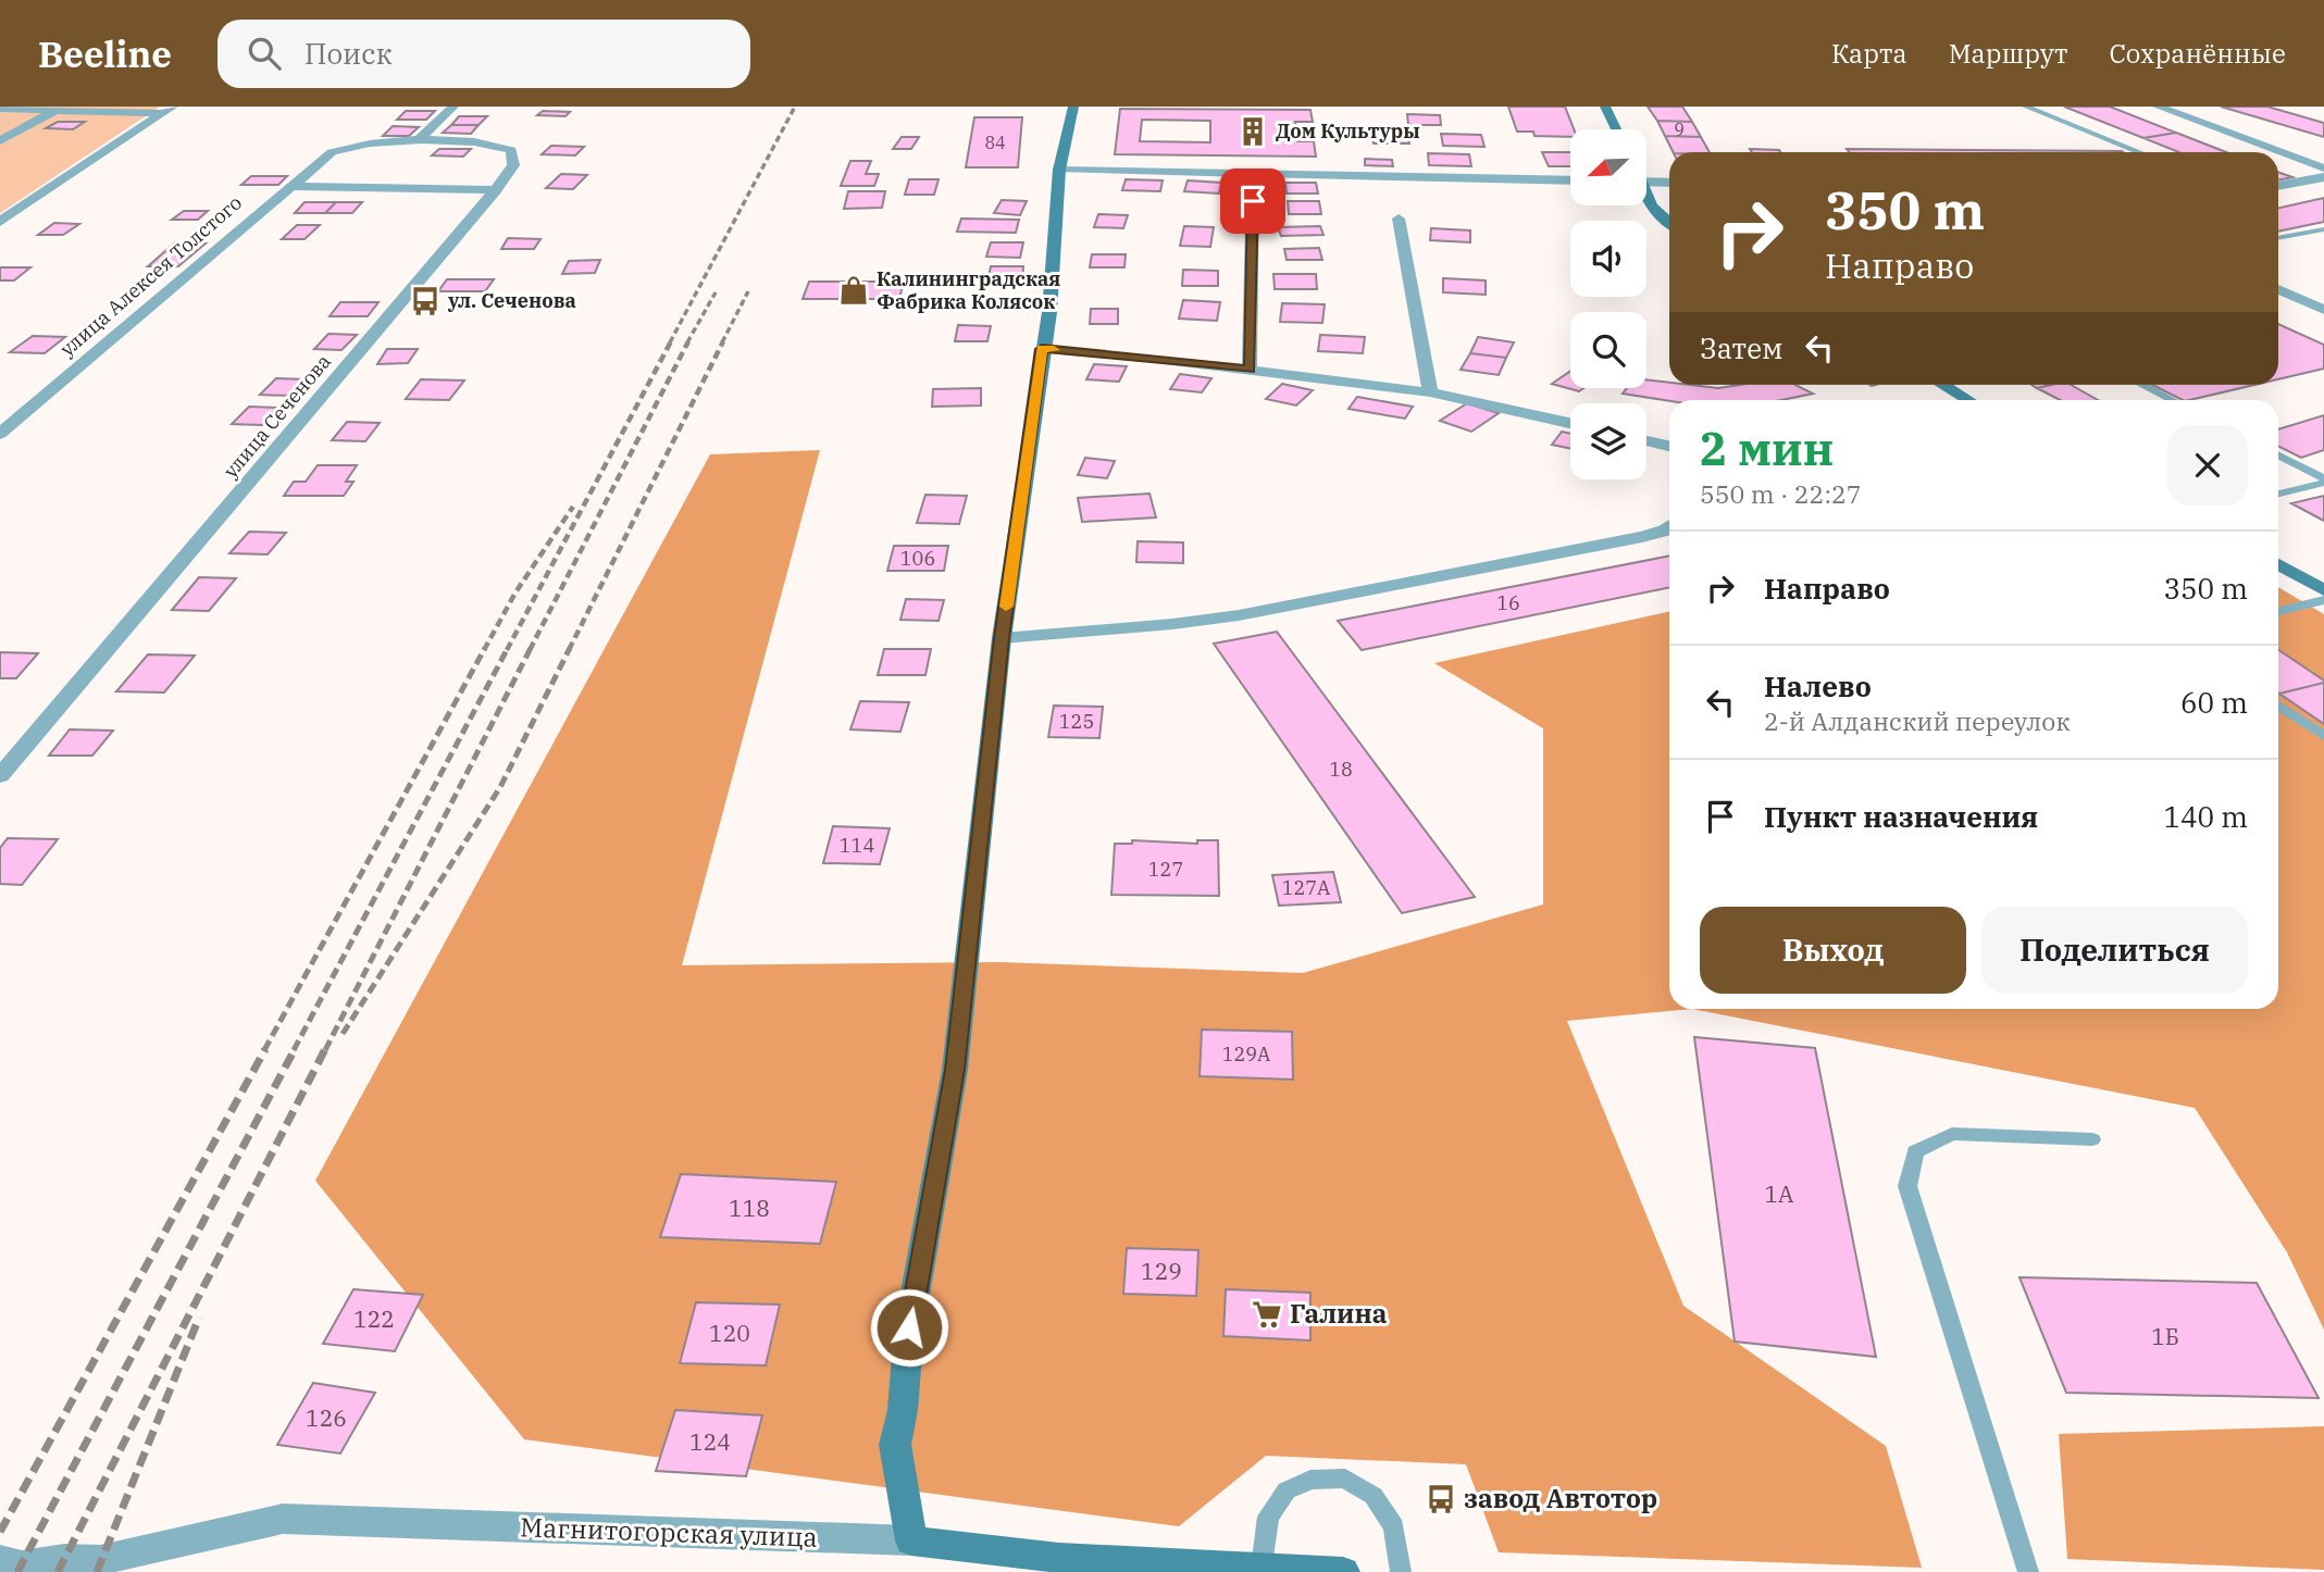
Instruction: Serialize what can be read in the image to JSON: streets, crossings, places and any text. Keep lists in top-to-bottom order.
{
  "streets": {
    "main road": ["Магнитогорская улица"],
    "street": ["улица Алексея Толстого", "улица Сеченова"]
  },
  "crossings": [
    ["улица Алексея Толстого", "улица Сеченова"]
  ],
  "places": {
    "building": ["Дом Культуры"],
    "shop": ["Калининградская Фабрика Колясок"],
    "bus stop": ["ул. Сеченова", "завод Автотор"],
    "supermarket": ["Галина"]
  },
  "house_numbers": [
    "9",
    "84",
    "106",
    "16",
    "125",
    "18",
    "114",
    "127",
    "127А",
    "129А",
    "1А",
    "118",
    "129",
    "122",
    "120",
    "1Б",
    "126",
    "124"
  ],
  "north": "bottom left",
  "page": {
    "header": "Beeline",
    "search": "Поиск",
    "nav": ["Карта", "Маршрут", "Сохранённые"],
    "turn": ["350 m", "Направо"],
    "then": "Затем",
    "heading": ["2 мин", "550 m · 22:27"],
    "list": [
      {
        "name": "Направо",
        "value": "350 m"
      },
      {
        "name": "Налево",
        "note": "2-й Алданский переулок",
        "value": "60 m"
      },
      {
        "name": "Пункт назначения",
        "value": "140 m"
      }
    ],
    "buttons": ["Выход", "Поделиться"]
  }
}
